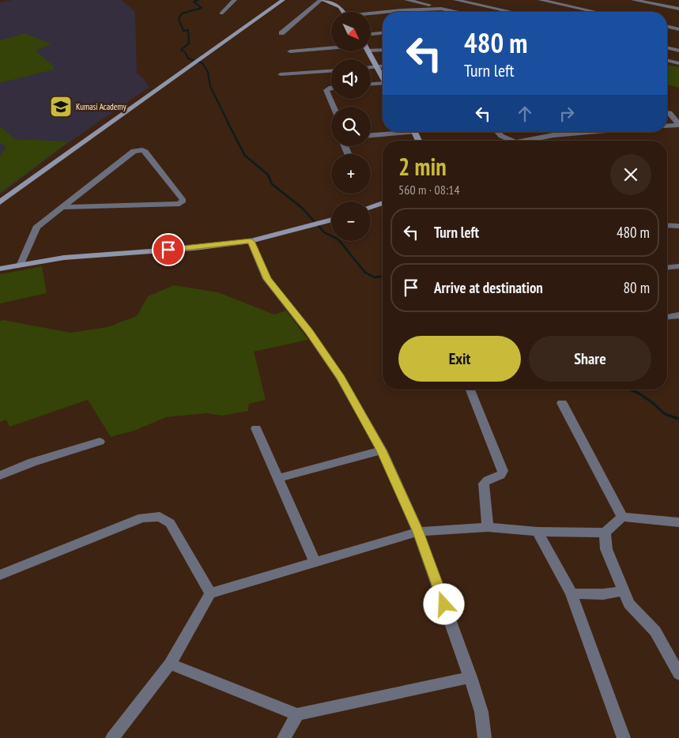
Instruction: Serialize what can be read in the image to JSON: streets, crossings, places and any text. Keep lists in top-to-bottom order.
{
  "places": {
    "school or university": ["Kumasi Academy"]
  },
  "north": "bottom right",
  "page": {
    "map_buttons": ["+", "−"],
    "turn": ["480 m", "Turn left"],
    "heading": ["2 min", "560 m · 08:14"],
    "list": [
      {
        "name": "Turn left",
        "value": "480 m"
      },
      {
        "name": "Arrive at destination",
        "value": "80 m"
      }
    ],
    "buttons": ["Exit", "Share"]
  }
}
